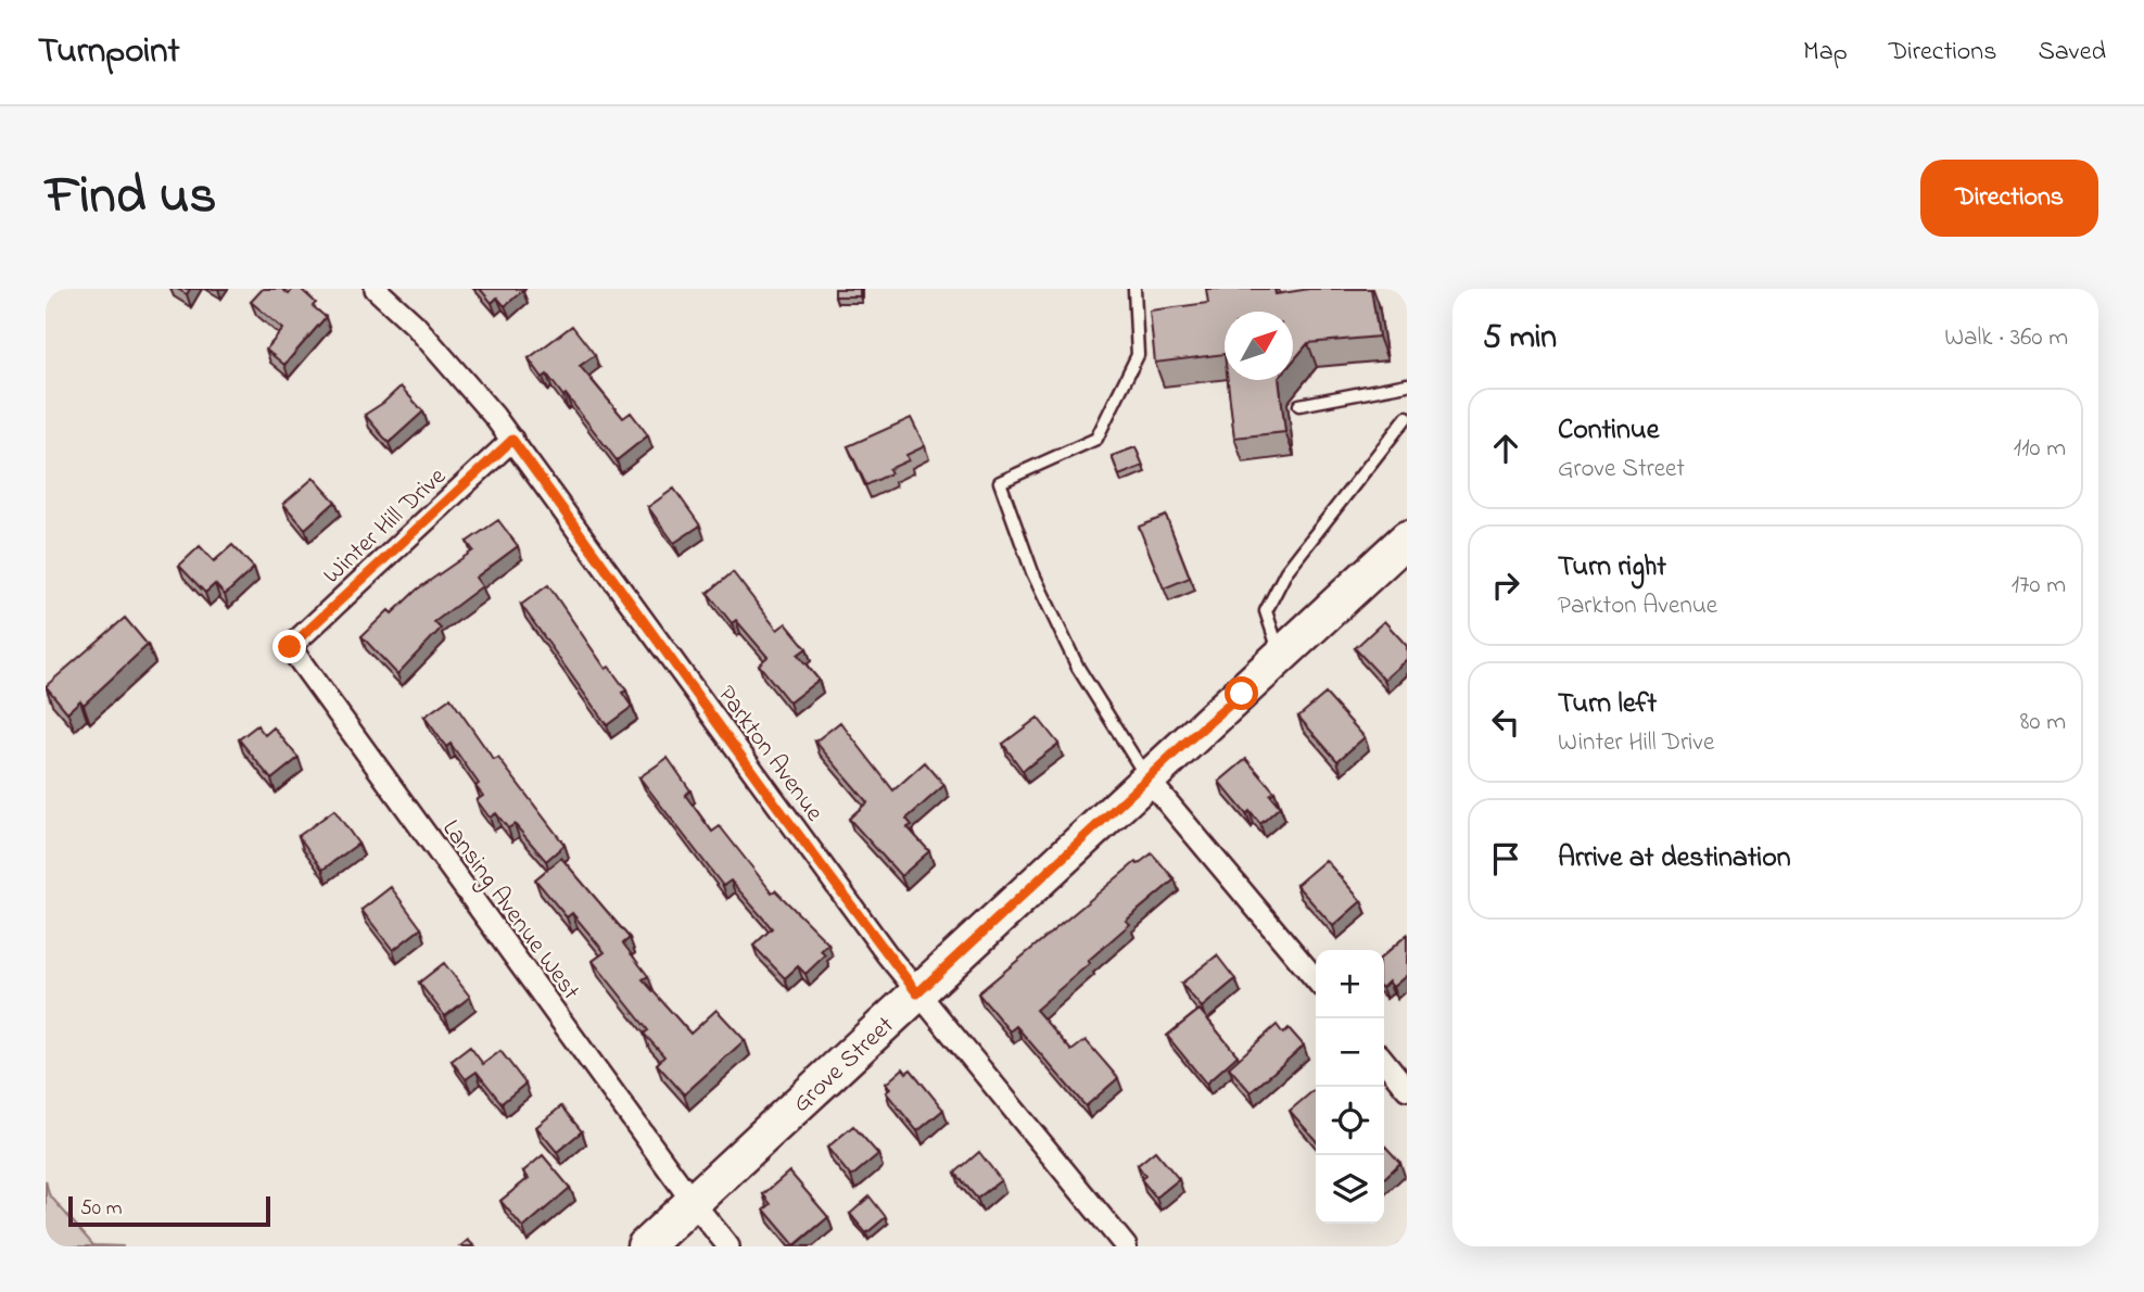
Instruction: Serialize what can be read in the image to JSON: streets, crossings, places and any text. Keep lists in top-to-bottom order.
{
  "streets": {
    "main road": ["Grove Street"],
    "street": ["Winter Hill Drive", "Parkton Avenue", "Lansing Avenue West"]
  },
  "crossings": [
    ["Winter Hill Drive", "Parkton Avenue"],
    ["Winter Hill Drive", "Lansing Avenue West"],
    ["Parkton Avenue", "Grove Street"],
    ["Lansing Avenue West", "Grove Street"]
  ],
  "scale_bar": "50 m",
  "north": "top right",
  "page": {
    "header": "Turnpoint",
    "nav": ["Map", "Directions", "Saved"],
    "title": "Find us",
    "buttons": "Directions",
    "heading": ["5 min", "Walk · 360 m"],
    "list": [
      ["Continue", "Grove Street", "110 m"],
      ["Turn right", "Parkton Avenue", "170 m"],
      ["Turn left", "Winter Hill Drive", "80 m"],
      "Arrive at destination"
    ],
    "map_buttons": ["+", "−"],
    "scale": "50 m"
  }
}
